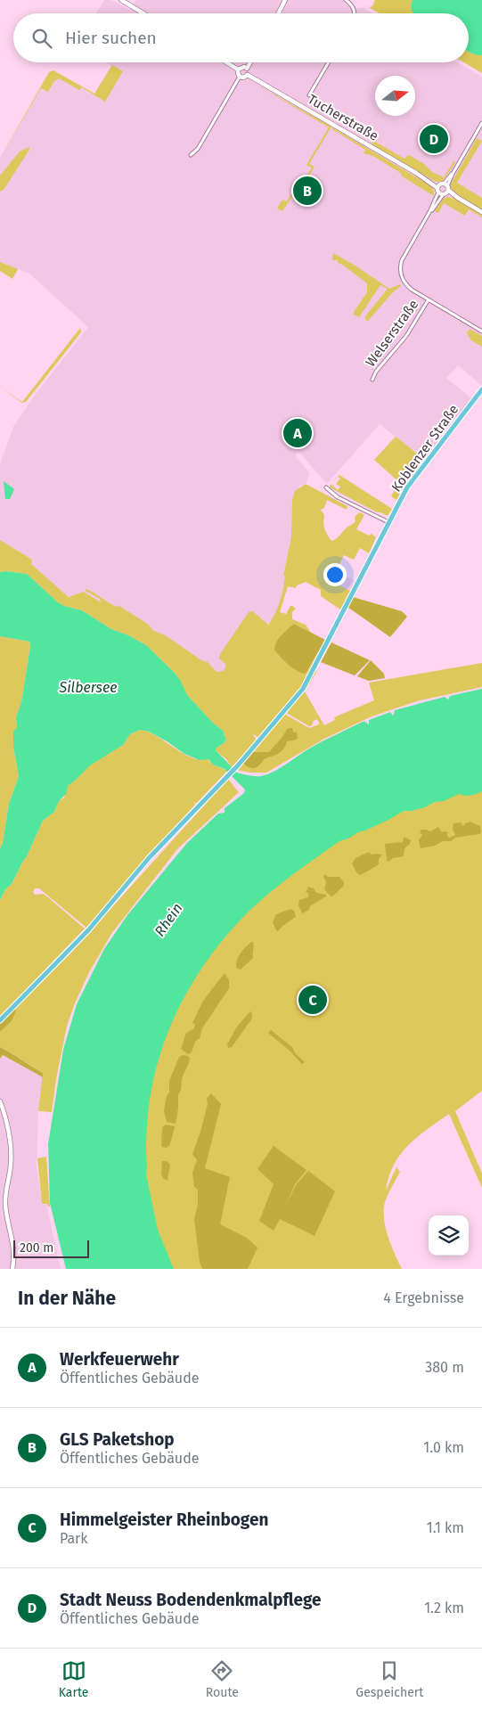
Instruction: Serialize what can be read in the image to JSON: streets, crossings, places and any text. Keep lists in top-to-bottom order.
{
  "streets": {
    "main road": ["Tucherstraße", "Koblenzer Straße"],
    "street": ["Welserstraße"]
  },
  "water": ["Silbersee", "Rhein"],
  "scale_bar": "200 m",
  "north": "right",
  "page": {
    "search": "Hier suchen",
    "pins": [
      "D",
      "B",
      "A",
      "C"
    ],
    "scale": "200 m",
    "heading": ["In der Nähe", "4 Ergebnisse"],
    "list": [
      {
        "mark": "A",
        "name": "Werkfeuerwehr",
        "note": "Öffentliches Gebäude",
        "value": "380 m"
      },
      {
        "mark": "B",
        "name": "GLS Paketshop",
        "note": "Öffentliches Gebäude",
        "value": "1.0 km"
      },
      {
        "mark": "C",
        "name": "Himmelgeister Rheinbogen",
        "note": "Park",
        "value": "1.1 km"
      },
      {
        "mark": "D",
        "name": "Stadt Neuss Bodendenkmalpflege",
        "note": "Öffentliches Gebäude",
        "value": "1.2 km"
      }
    ],
    "nav": ["Karte", "Route", "Gespeichert"]
  }
}
